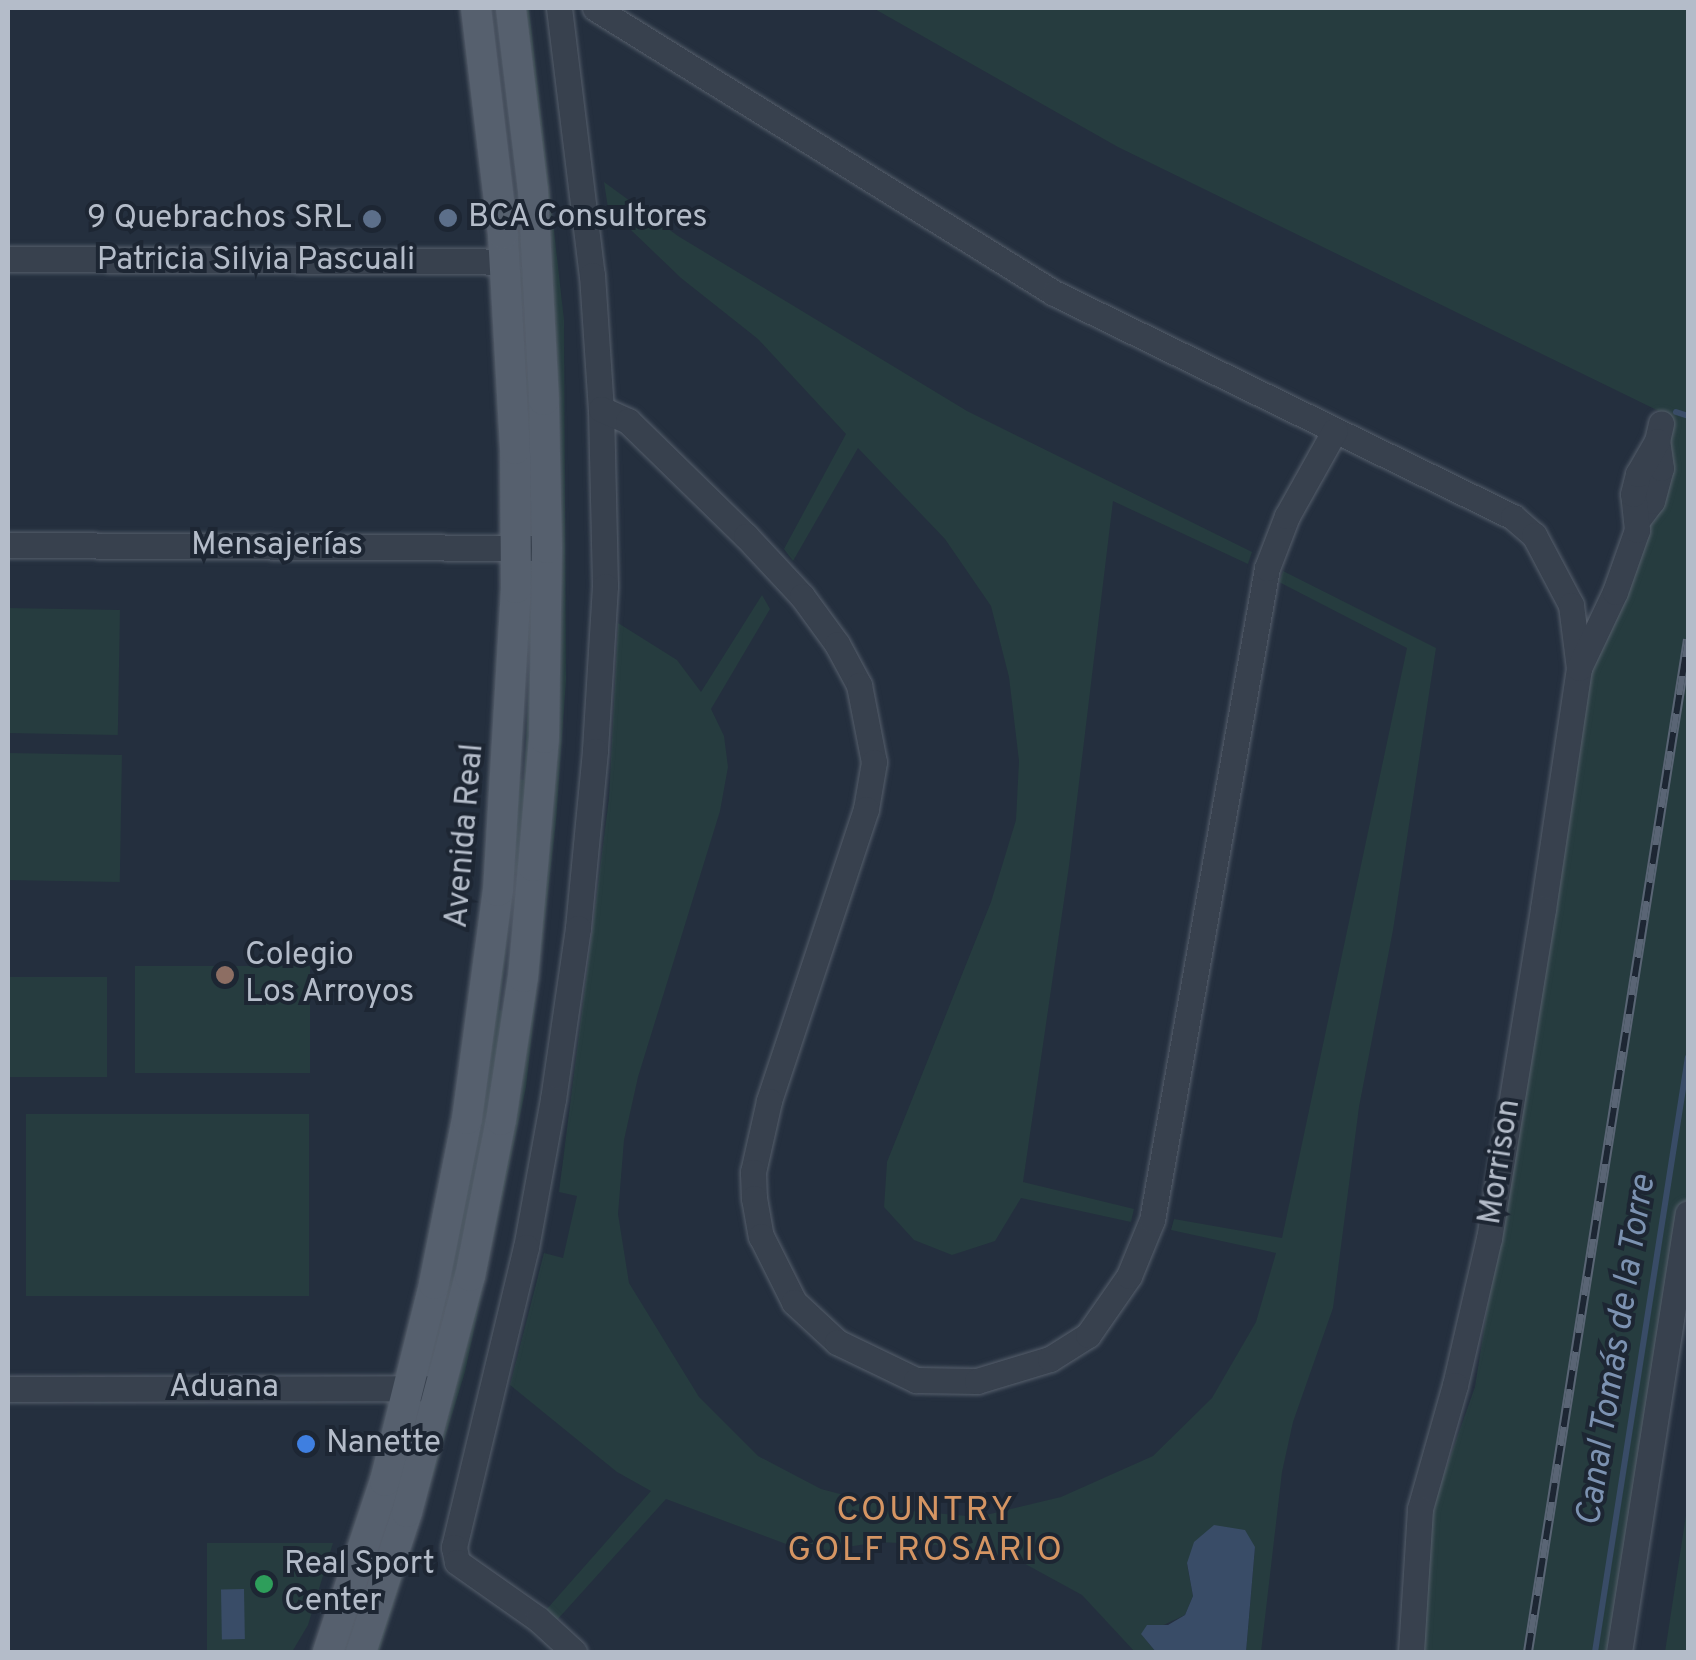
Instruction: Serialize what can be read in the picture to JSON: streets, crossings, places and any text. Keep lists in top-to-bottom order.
{
  "streets": {
    "main road": ["Avenida Real"],
    "street": [
      "Patricia Silvia Pascuali",
      "Mensajerías",
      "Morrison",
      "Aduana"
    ]
  },
  "crossings": [
    ["Patricia Silvia Pascuali", "Avenida Real"],
    ["Mensajerías", "Avenida Real"],
    ["Avenida Real", "Aduana"]
  ],
  "districts": ["COUNTRY GOLF ROSARIO"],
  "water": ["Canal Tomás de la Torre"],
  "places": [
    "BCA Consultores",
    "9 Quebrachos SRL",
    "Colegio Los Arroyos",
    "Nanette",
    "Real Sport Center"
  ]
}
